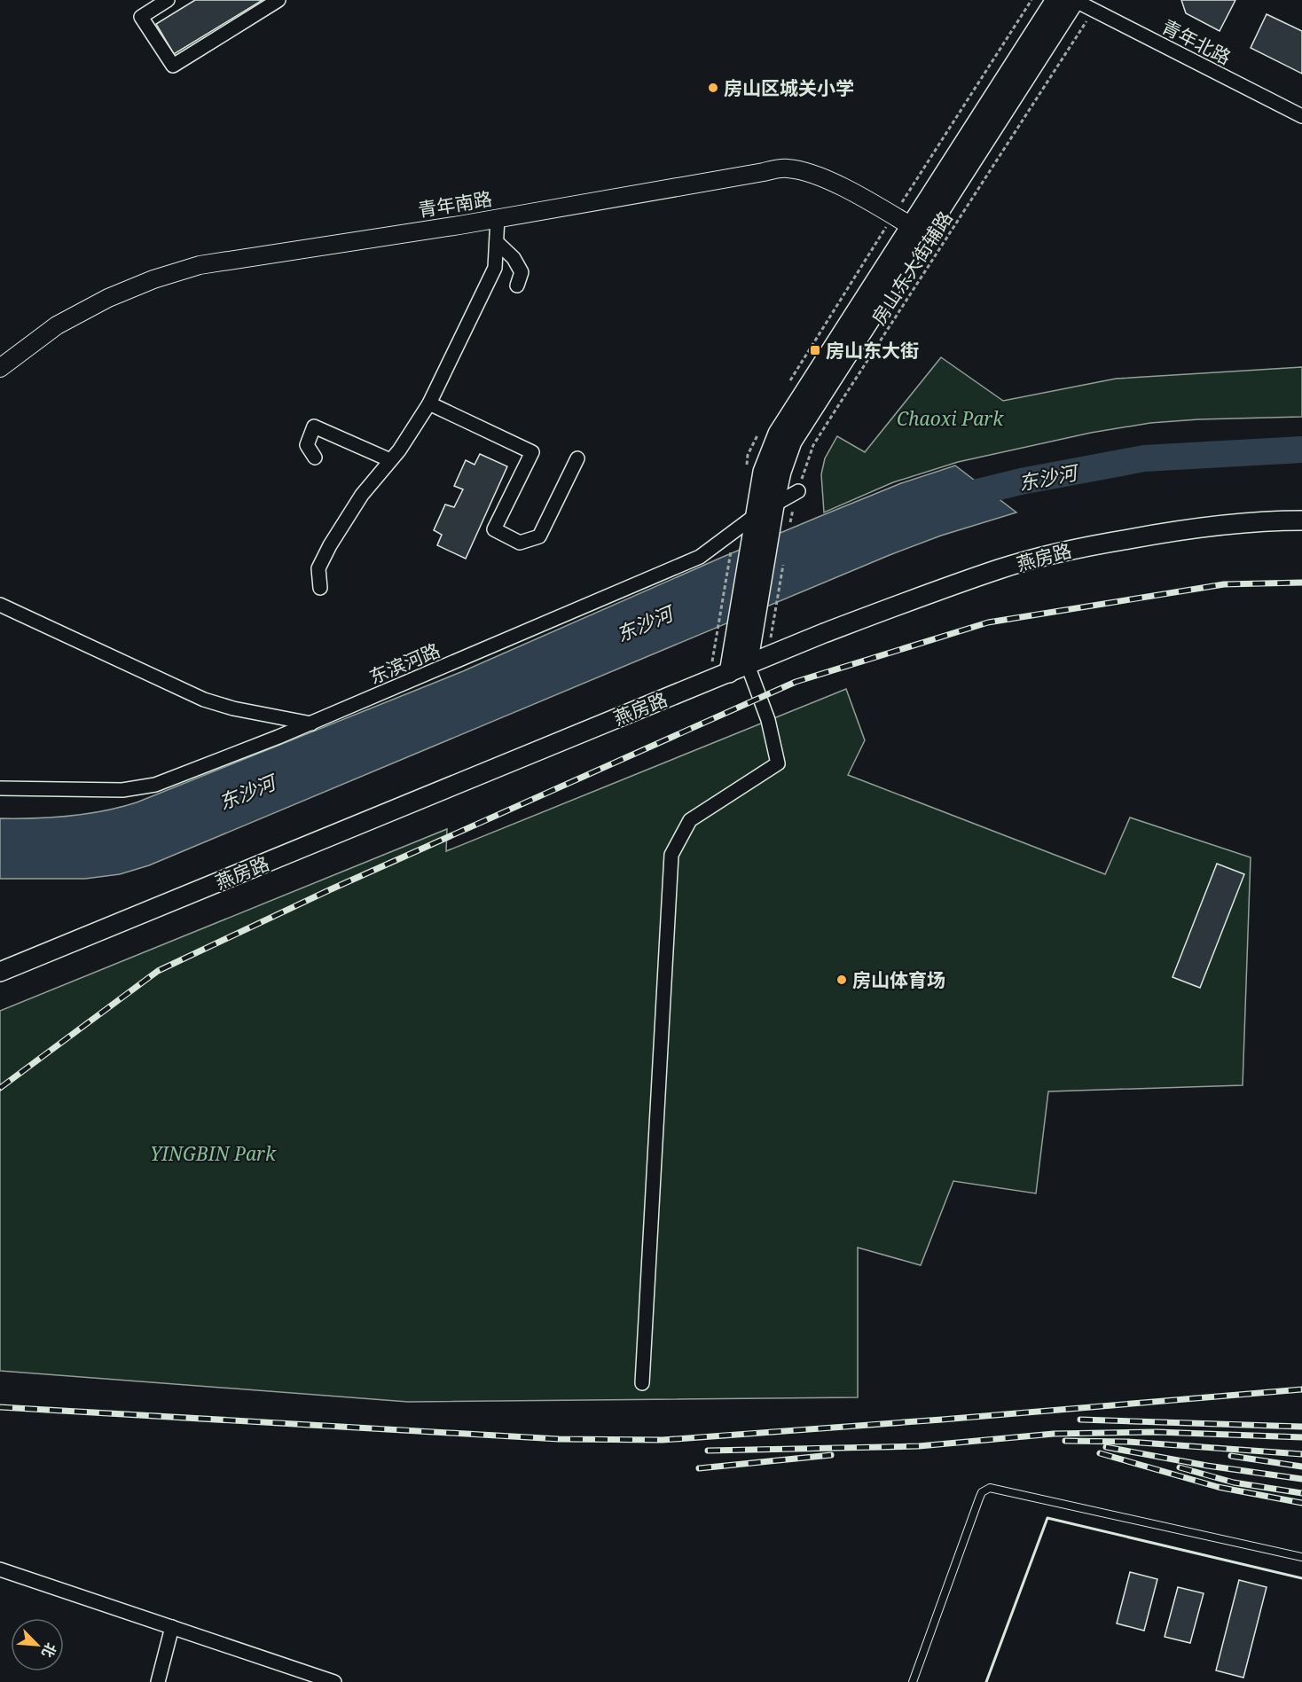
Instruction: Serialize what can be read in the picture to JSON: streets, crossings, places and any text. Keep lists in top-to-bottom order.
{
  "streets": {
    "main road": ["燕房路"],
    "street": ["青年北路", "青年南路", "东滨河路"],
    "path": ["房山东大街辅路"]
  },
  "crossings": [
    ["青年北路", "房山东大街辅路"],
    ["房山东大街辅路", "东滨河路"]
  ],
  "water": ["东沙河"],
  "parks": ["Chaoxi Park", "YINGBIN Park"],
  "places": {
    "other": ["房山区城关小学", "房山体育场"],
    "transit": ["房山东大街"]
  },
  "north": "bottom right"
}
